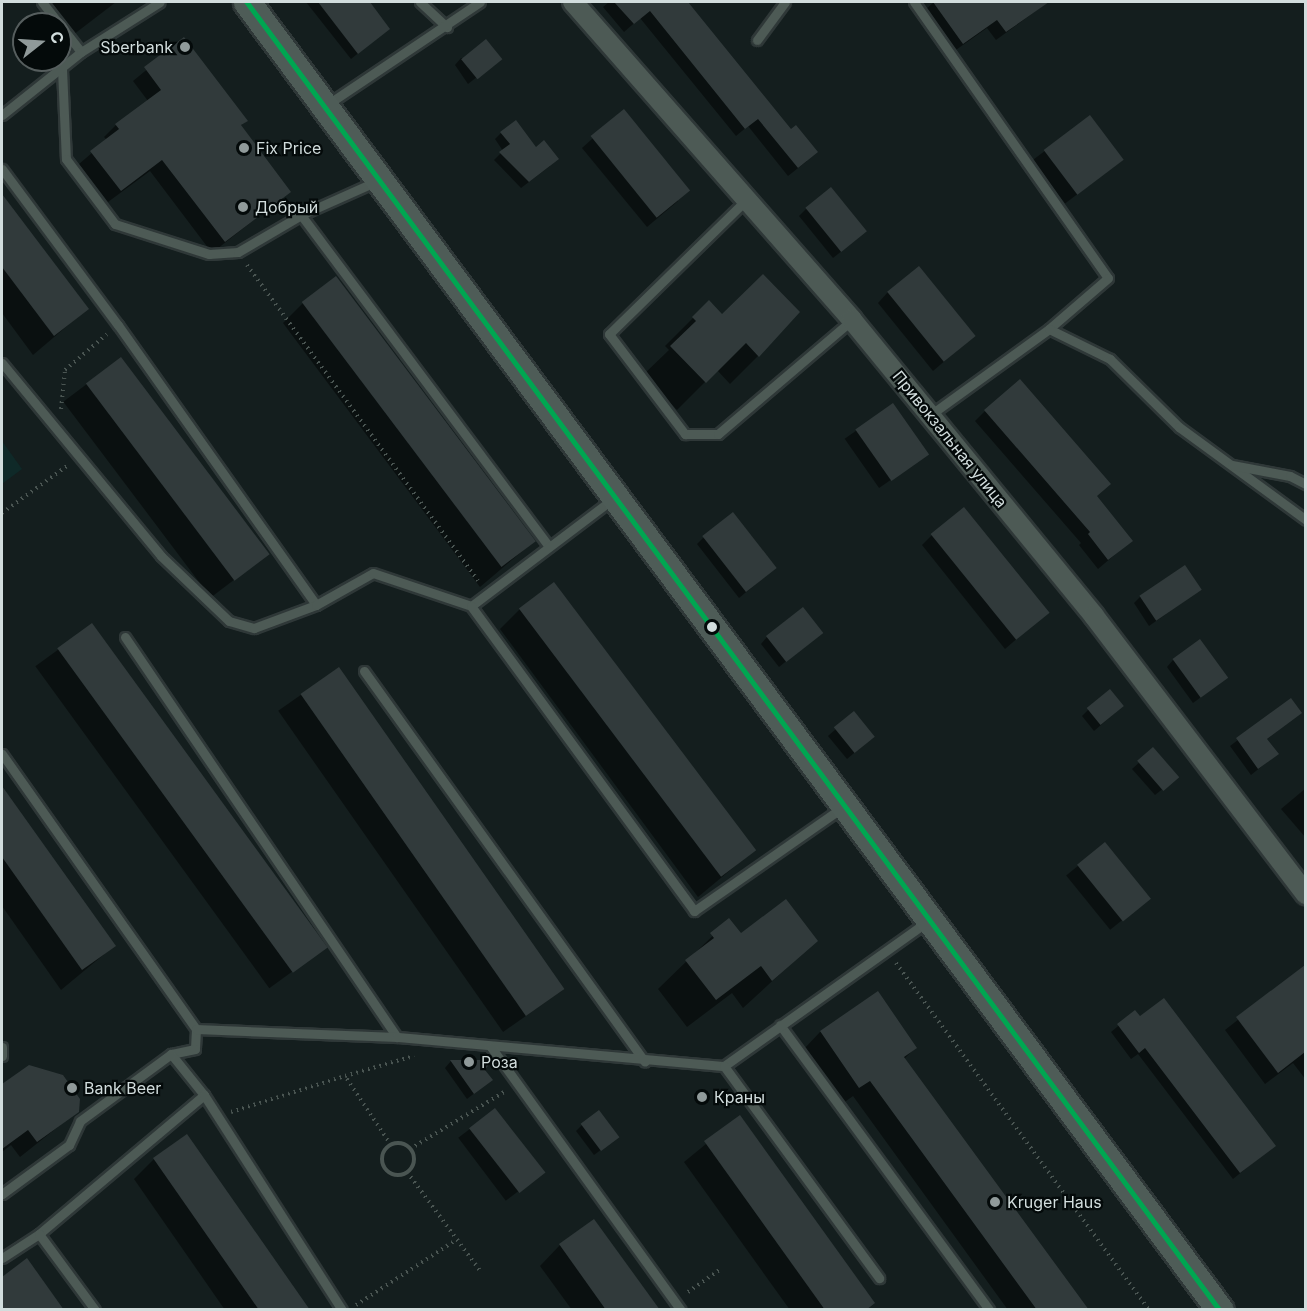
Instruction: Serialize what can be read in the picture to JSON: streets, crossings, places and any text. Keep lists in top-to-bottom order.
{
  "streets": {
    "street": ["Привокзальная улица"]
  },
  "places": [
    "Sberbank",
    "Fix Price",
    "Добрый",
    "Роза",
    "Bank Beer",
    "Краны",
    "Kruger Haus"
  ],
  "north": "right"
}
